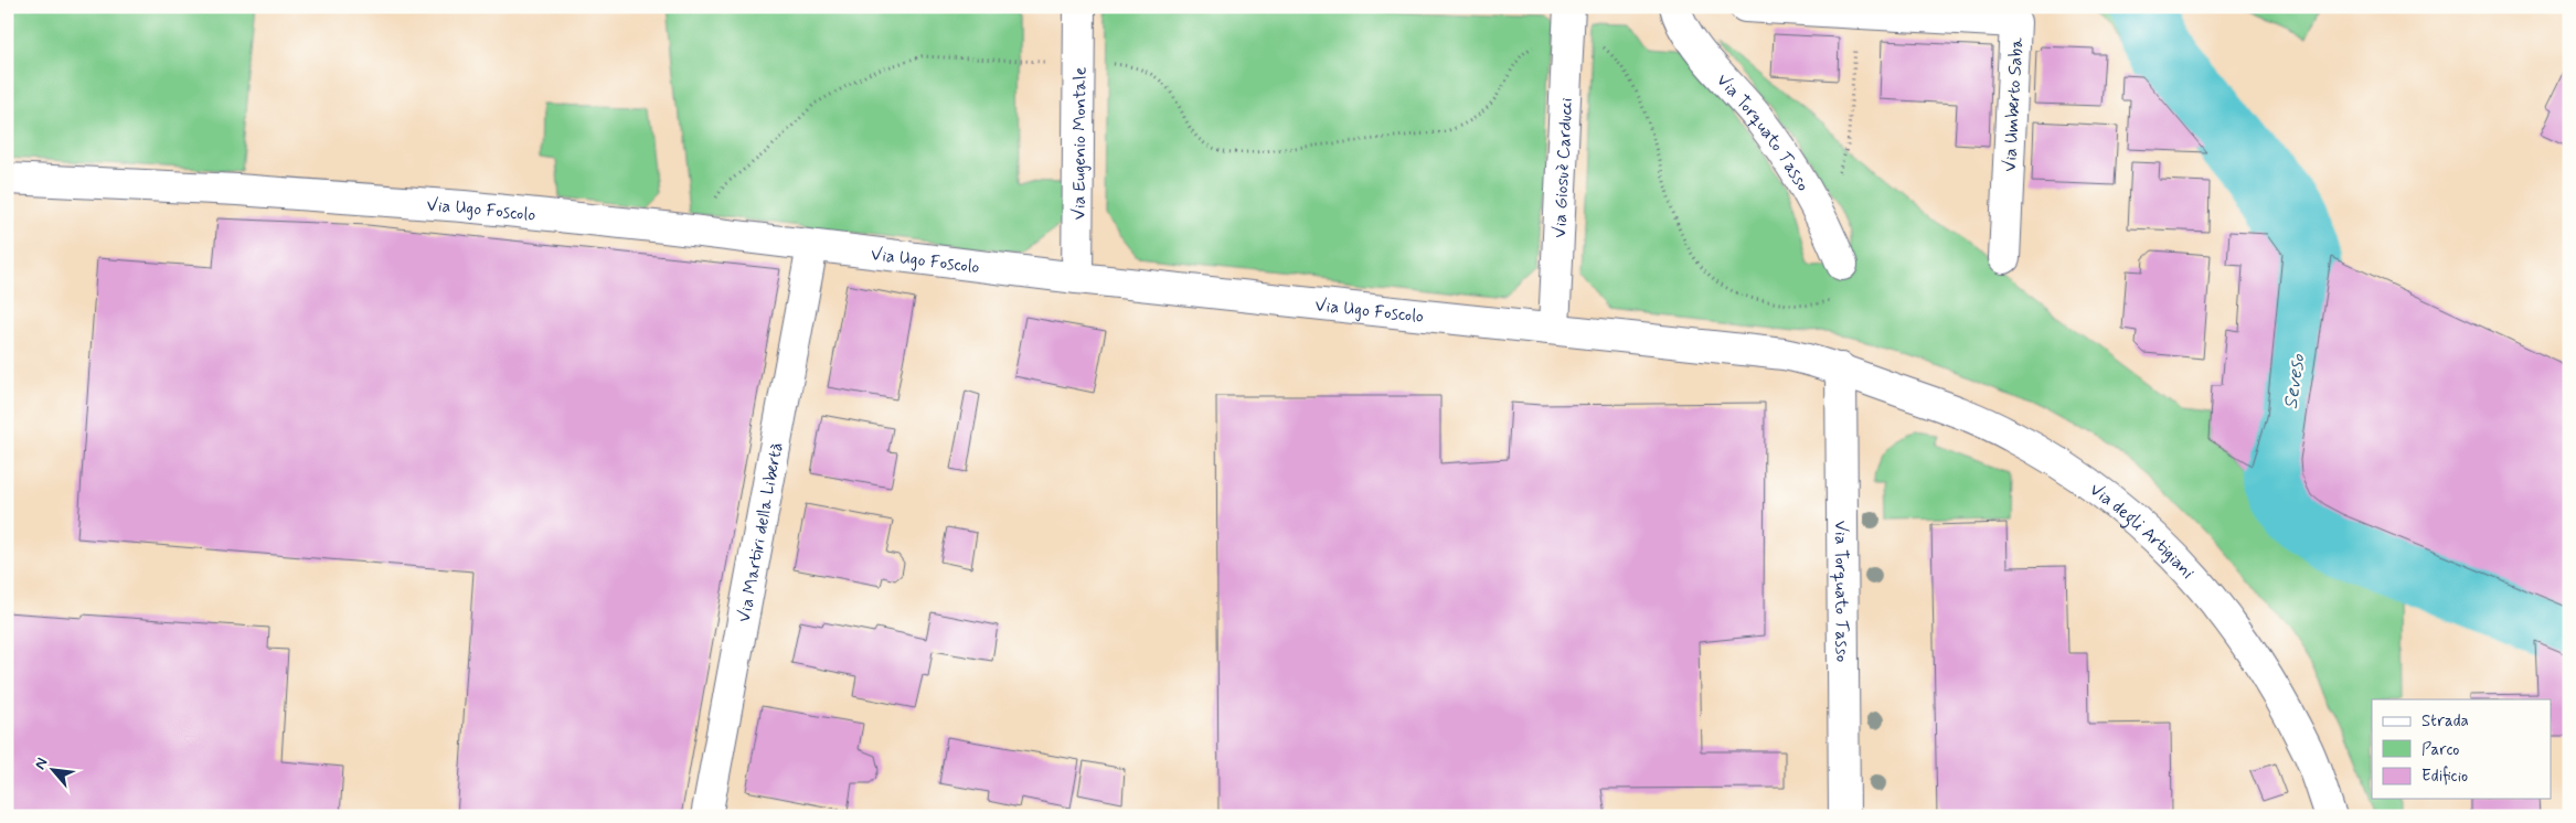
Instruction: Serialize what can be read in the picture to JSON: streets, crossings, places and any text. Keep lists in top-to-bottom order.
{
  "streets": {
    "street": [
      "Via Umberto Saba",
      "Via Torquato Tasso",
      "Via Eugenio Montale",
      "Via Giosuè Carducci",
      "Via Ugo Foscolo",
      "Via Martiri della Libertà",
      "Via degli Artigiani"
    ]
  },
  "crossings": [
    ["Via Torquato Tasso", "Via Ugo Foscolo"],
    ["Via Torquato Tasso", "Via degli Artigiani"],
    ["Via Eugenio Montale", "Via Ugo Foscolo"],
    ["Via Giosuè Carducci", "Via Ugo Foscolo"],
    ["Via Ugo Foscolo", "Via Martiri della Libertà"],
    ["Via Ugo Foscolo", "Via degli Artigiani"]
  ],
  "water": ["Seveso"],
  "legend": ["Strada", "Parco", "Edificio"],
  "north": "top left"
}
